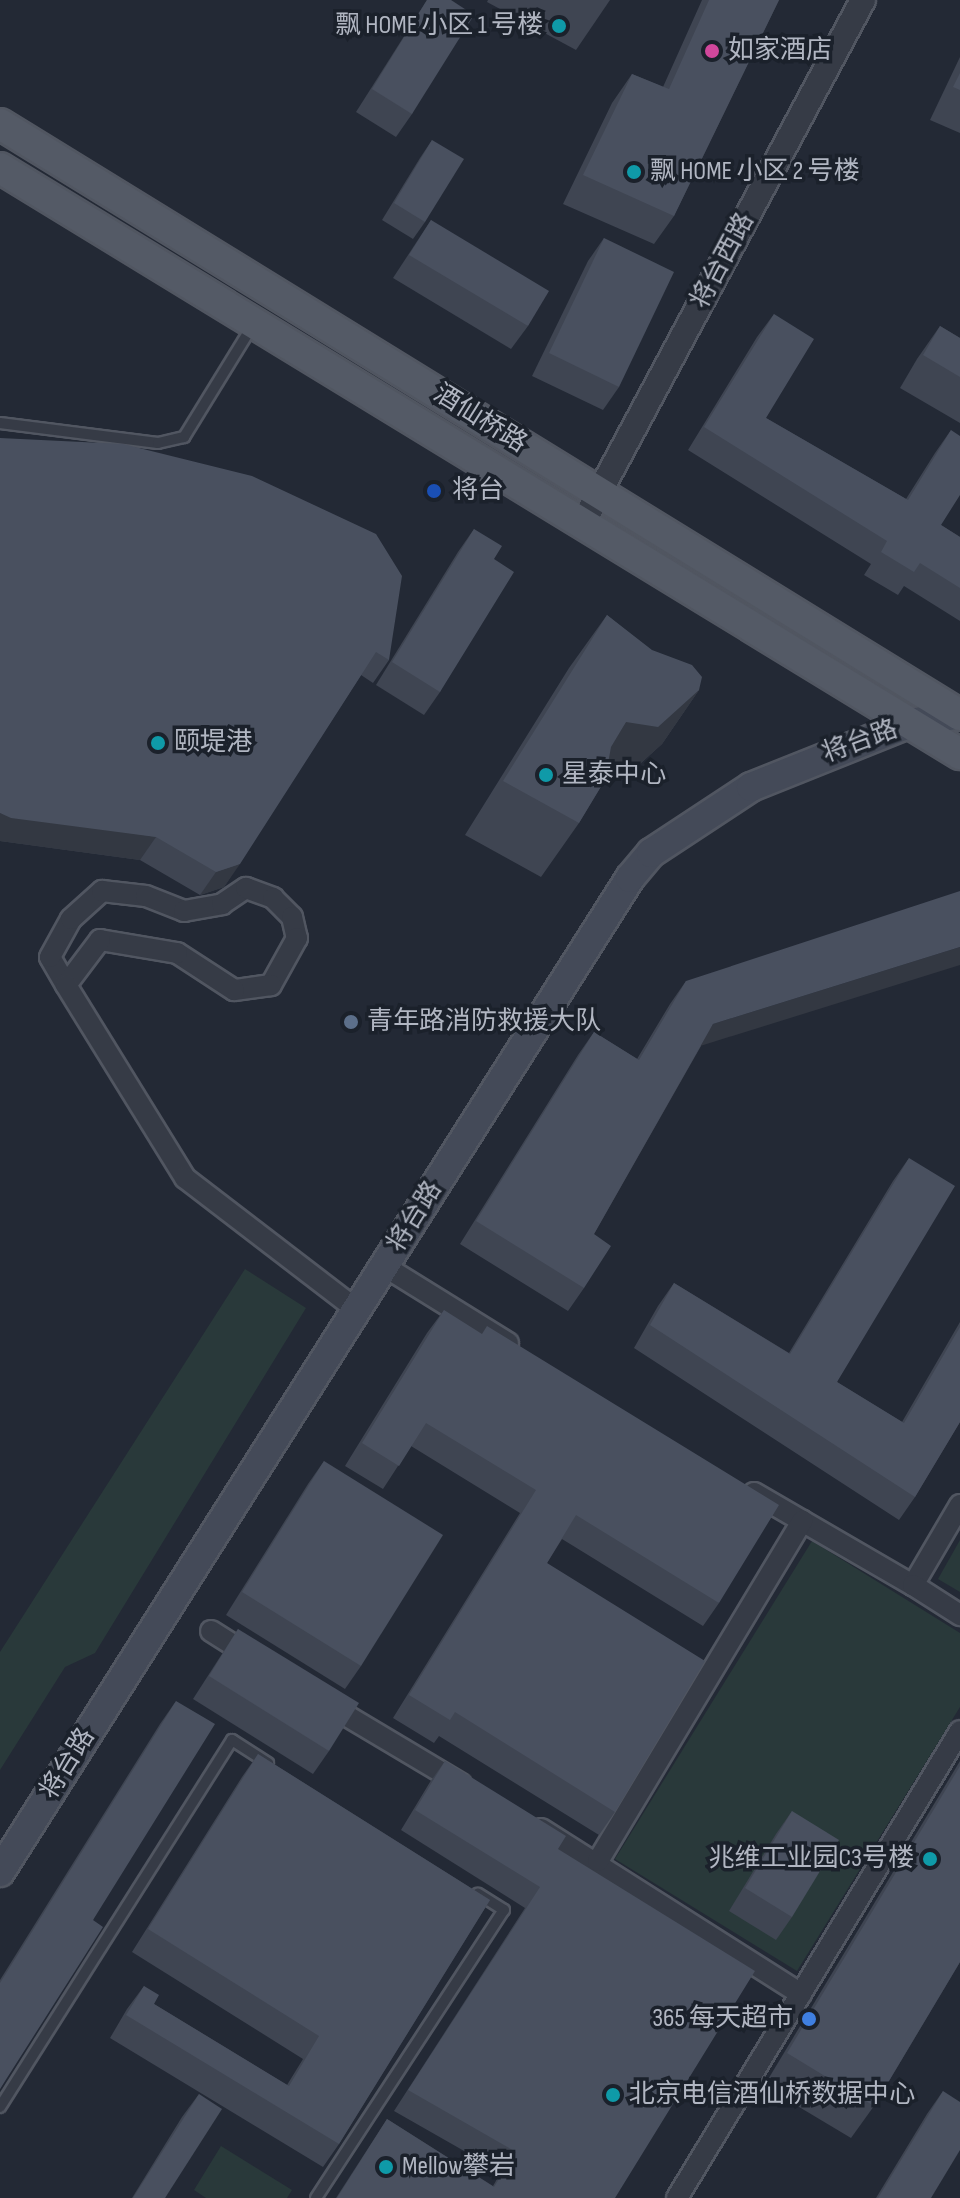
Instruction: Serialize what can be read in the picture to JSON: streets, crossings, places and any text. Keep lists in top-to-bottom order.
{
  "streets": {
    "main road": ["酒仙桥路", "将台路"],
    "street": ["将台西路"]
  },
  "crossings": [
    ["将台西路", "酒仙桥路"],
    ["酒仙桥路", "将台路"]
  ],
  "places": [
    "飘 HOME 小区 1 号楼",
    "如家酒店",
    "飘 HOME 小区 2 号楼",
    "将台",
    "颐堤港",
    "星泰中心",
    "青年路消防救援大队",
    "兆维工业园C3号楼",
    "365 每天超市",
    "北京电信酒仙桥数据中心",
    "Mellow攀岩"
  ]
}
